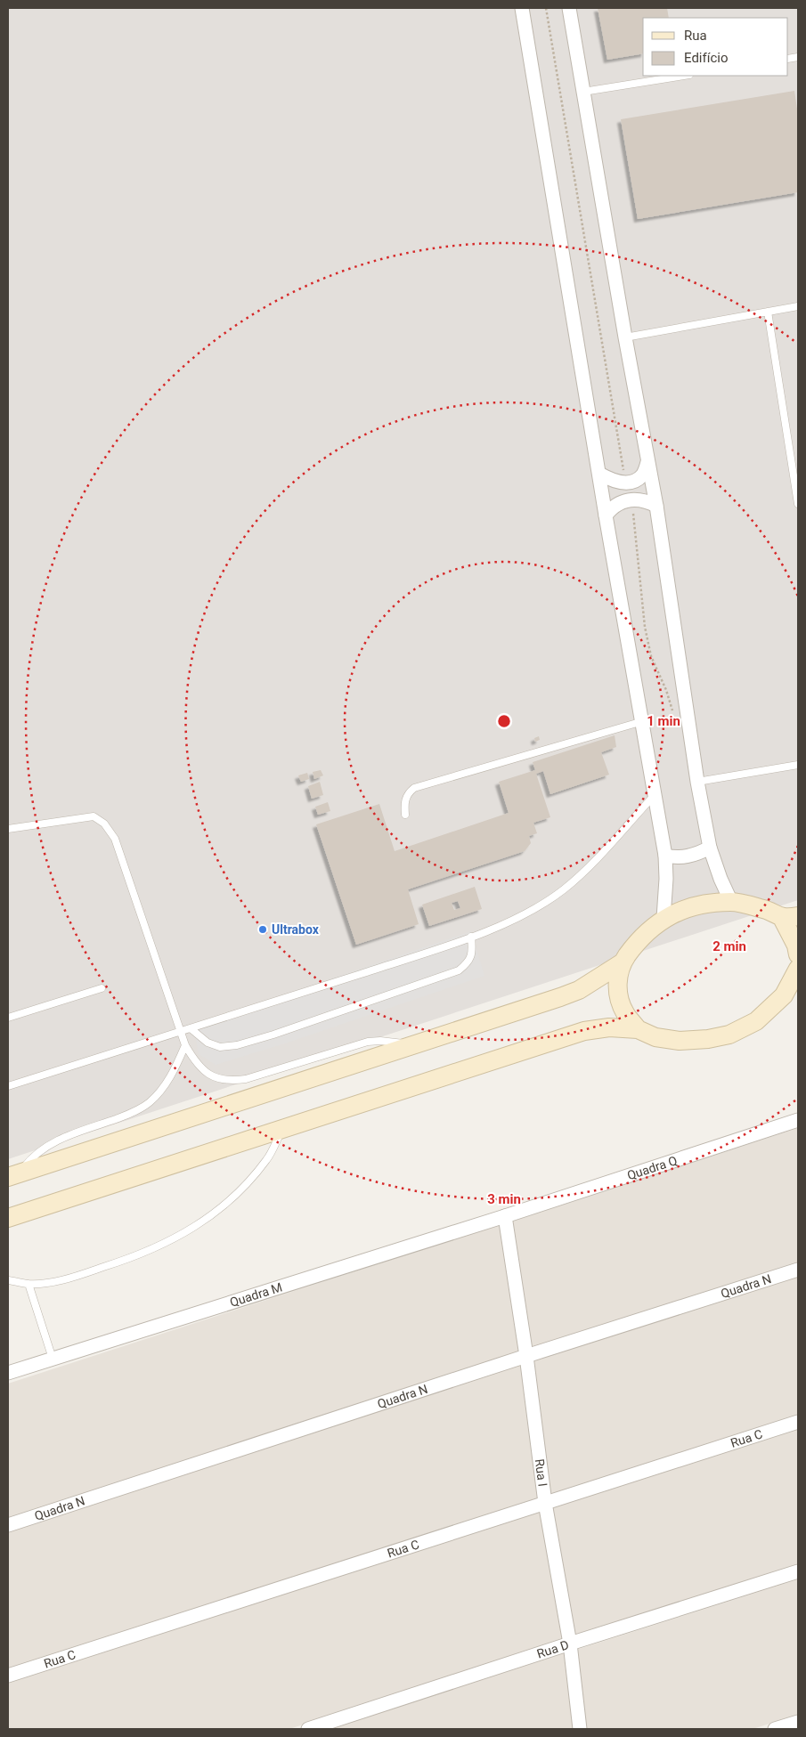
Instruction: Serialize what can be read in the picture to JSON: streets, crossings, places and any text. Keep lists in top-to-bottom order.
{
  "streets": {
    "street": [
      "Quadra Q",
      "Quadra N",
      "Quadra M",
      "Rua C",
      "Rua I",
      "Rua D"
    ]
  },
  "crossings": [
    ["Quadra Q", "Quadra M"],
    ["Quadra Q", "Rua I"],
    ["Quadra N", "Rua I"],
    ["Quadra M", "Rua I"],
    ["Rua C", "Rua I"],
    ["Rua I", "Rua D"]
  ],
  "places": ["Ultrabox"],
  "legend": ["Rua", "Edifício"],
  "rings": ["1 min", "2 min", "3 min"]
}
